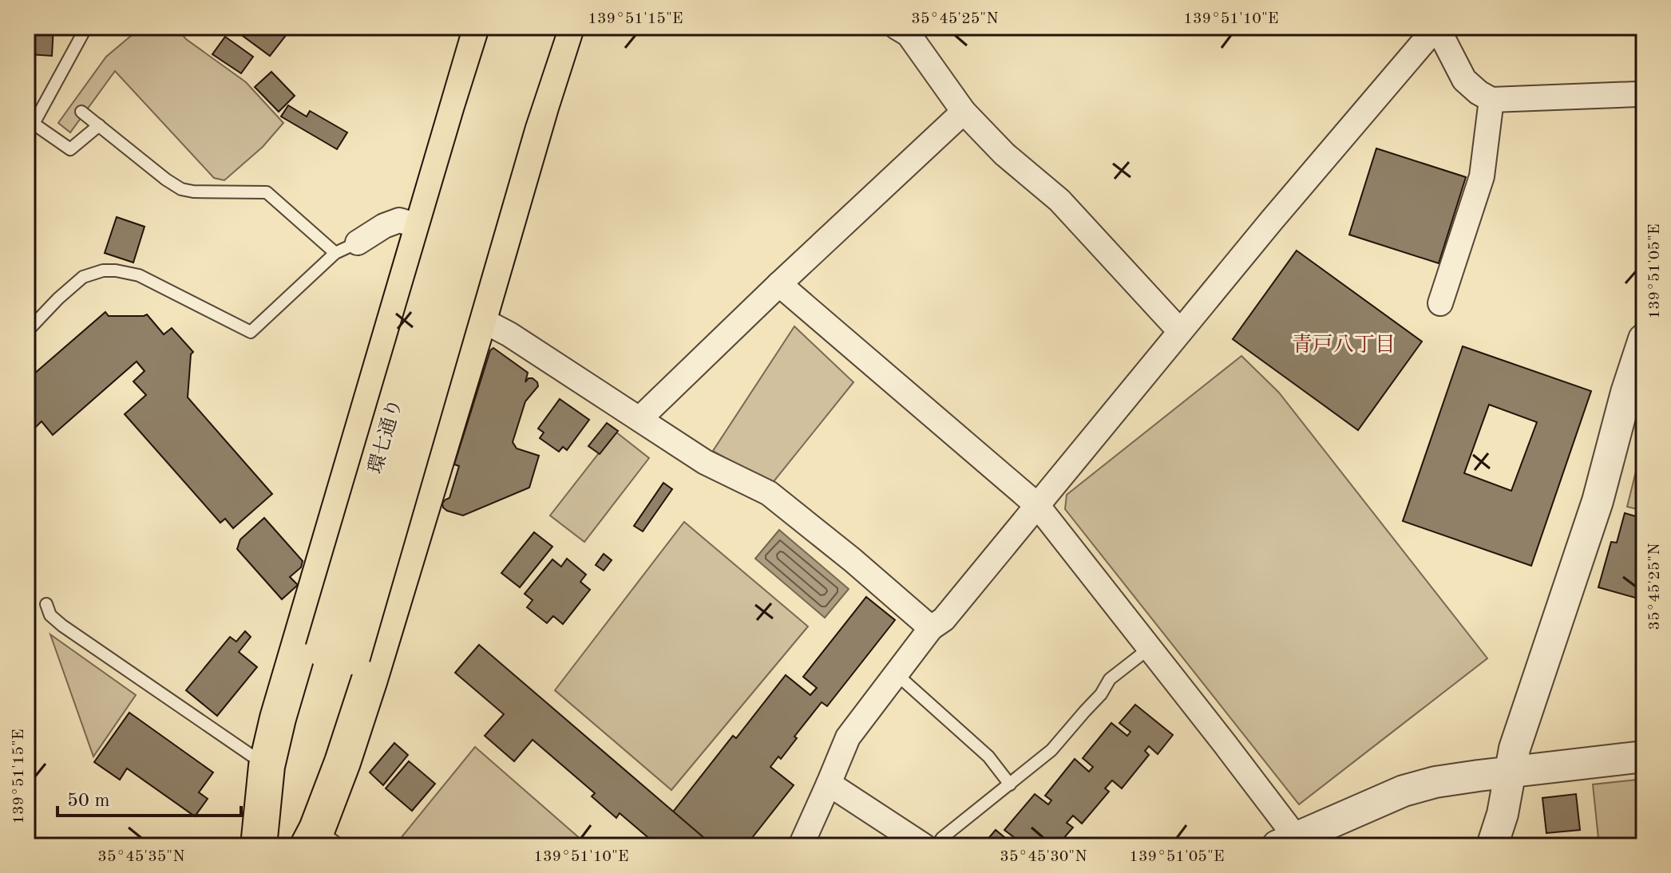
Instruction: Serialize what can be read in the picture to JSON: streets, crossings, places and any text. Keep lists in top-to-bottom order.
{
  "streets": {
    "main road": ["環七通り"]
  },
  "districts": ["青戸八丁目"],
  "scale_bar": "50 m",
  "coordinates": [
    "139°51'15\"E",
    "35°45'25\"N",
    "139°51'10\"E",
    "139°51'05\"E",
    "35°45'35\"N",
    "35°45'30\"N"
  ]
}
